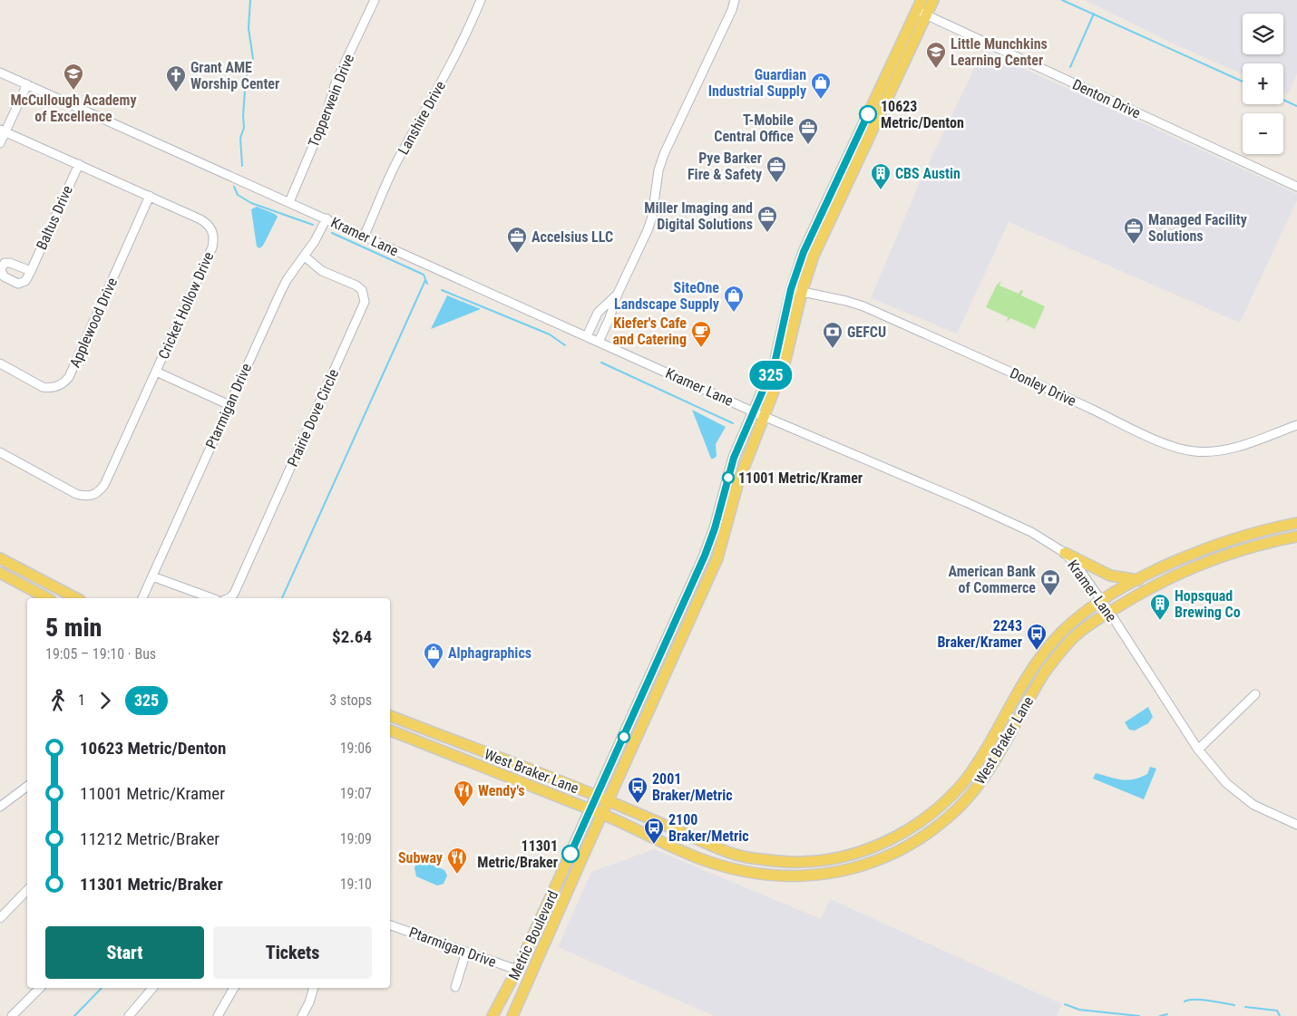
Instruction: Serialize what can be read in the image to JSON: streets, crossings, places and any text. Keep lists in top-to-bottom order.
{
  "streets": {
    "main road": ["West Braker Lane", "Metric Boulevard"],
    "street": [
      "Denton Drive",
      "Topperwein Drive",
      "Lanshire Drive",
      "Baltus Drive",
      "Kramer Lane",
      "Cricket Hollow Drive",
      "Applewood Drive",
      "Donley Drive",
      "Ptarmigan Drive",
      "Prairie Dove Circle"
    ]
  },
  "crossings": [
    ["Denton Drive", "Metric Boulevard"],
    ["Topperwein Drive", "Kramer Lane"],
    ["Lanshire Drive", "Kramer Lane"],
    ["Baltus Drive", "Cricket Hollow Drive"],
    ["Kramer Lane", "Ptarmigan Drive"],
    ["Kramer Lane", "West Braker Lane"],
    ["Kramer Lane", "Metric Boulevard"],
    ["Cricket Hollow Drive", "Applewood Drive"],
    ["Donley Drive", "Metric Boulevard"],
    ["Ptarmigan Drive", "Prairie Dove Circle"],
    ["Ptarmigan Drive", "Metric Boulevard"],
    ["West Braker Lane", "Metric Boulevard"]
  ],
  "places": {
    "school or university": ["Little Munchkins Learning Center", "McCullough Academy of Excellence"],
    "church": ["Grant AME Worship Center"],
    "shop": ["Guardian Industrial Supply", "SiteOne Landscape Supply", "Alphagraphics"],
    "other": ["10623 Metric/Denton", "11001 Metric/Kramer", "11301 Metric/Braker"],
    "office": [
      "T-Mobile Central Office",
      "Pye Barker Fire & Safety",
      "Miller Imaging and Digital Solutions",
      "Managed Facility Solutions",
      "Accelsius LLC"
    ],
    "building": ["CBS Austin", "Hopsquad Brewing Co"],
    "cafe": ["Kiefer's Cafe and Catering"],
    "bank": ["GEFCU", "American Bank of Commerce"],
    "bus stop": ["2243 Braker/Kramer", "2001 Braker/Metric", "2100 Braker/Metric"],
    "restaurant": ["Wendy's", "Subway"]
  },
  "lines": ["bus line 325"],
  "page": {
    "on_map": "325",
    "map_buttons": ["+", "−"],
    "heading": ["5 min", "19:05 – 19:10 · Bus", "$2.64"],
    "legs": ["1", "325", "3 stops"],
    "list": [
      {
        "name": "10623 Metric/Denton",
        "value": "19:06"
      },
      {
        "name": "11001 Metric/Kramer",
        "value": "19:07"
      },
      {
        "name": "11212 Metric/Braker",
        "value": "19:09"
      },
      {
        "name": "11301 Metric/Braker",
        "value": "19:10"
      }
    ],
    "buttons": ["Start", "Tickets"]
  }
}
